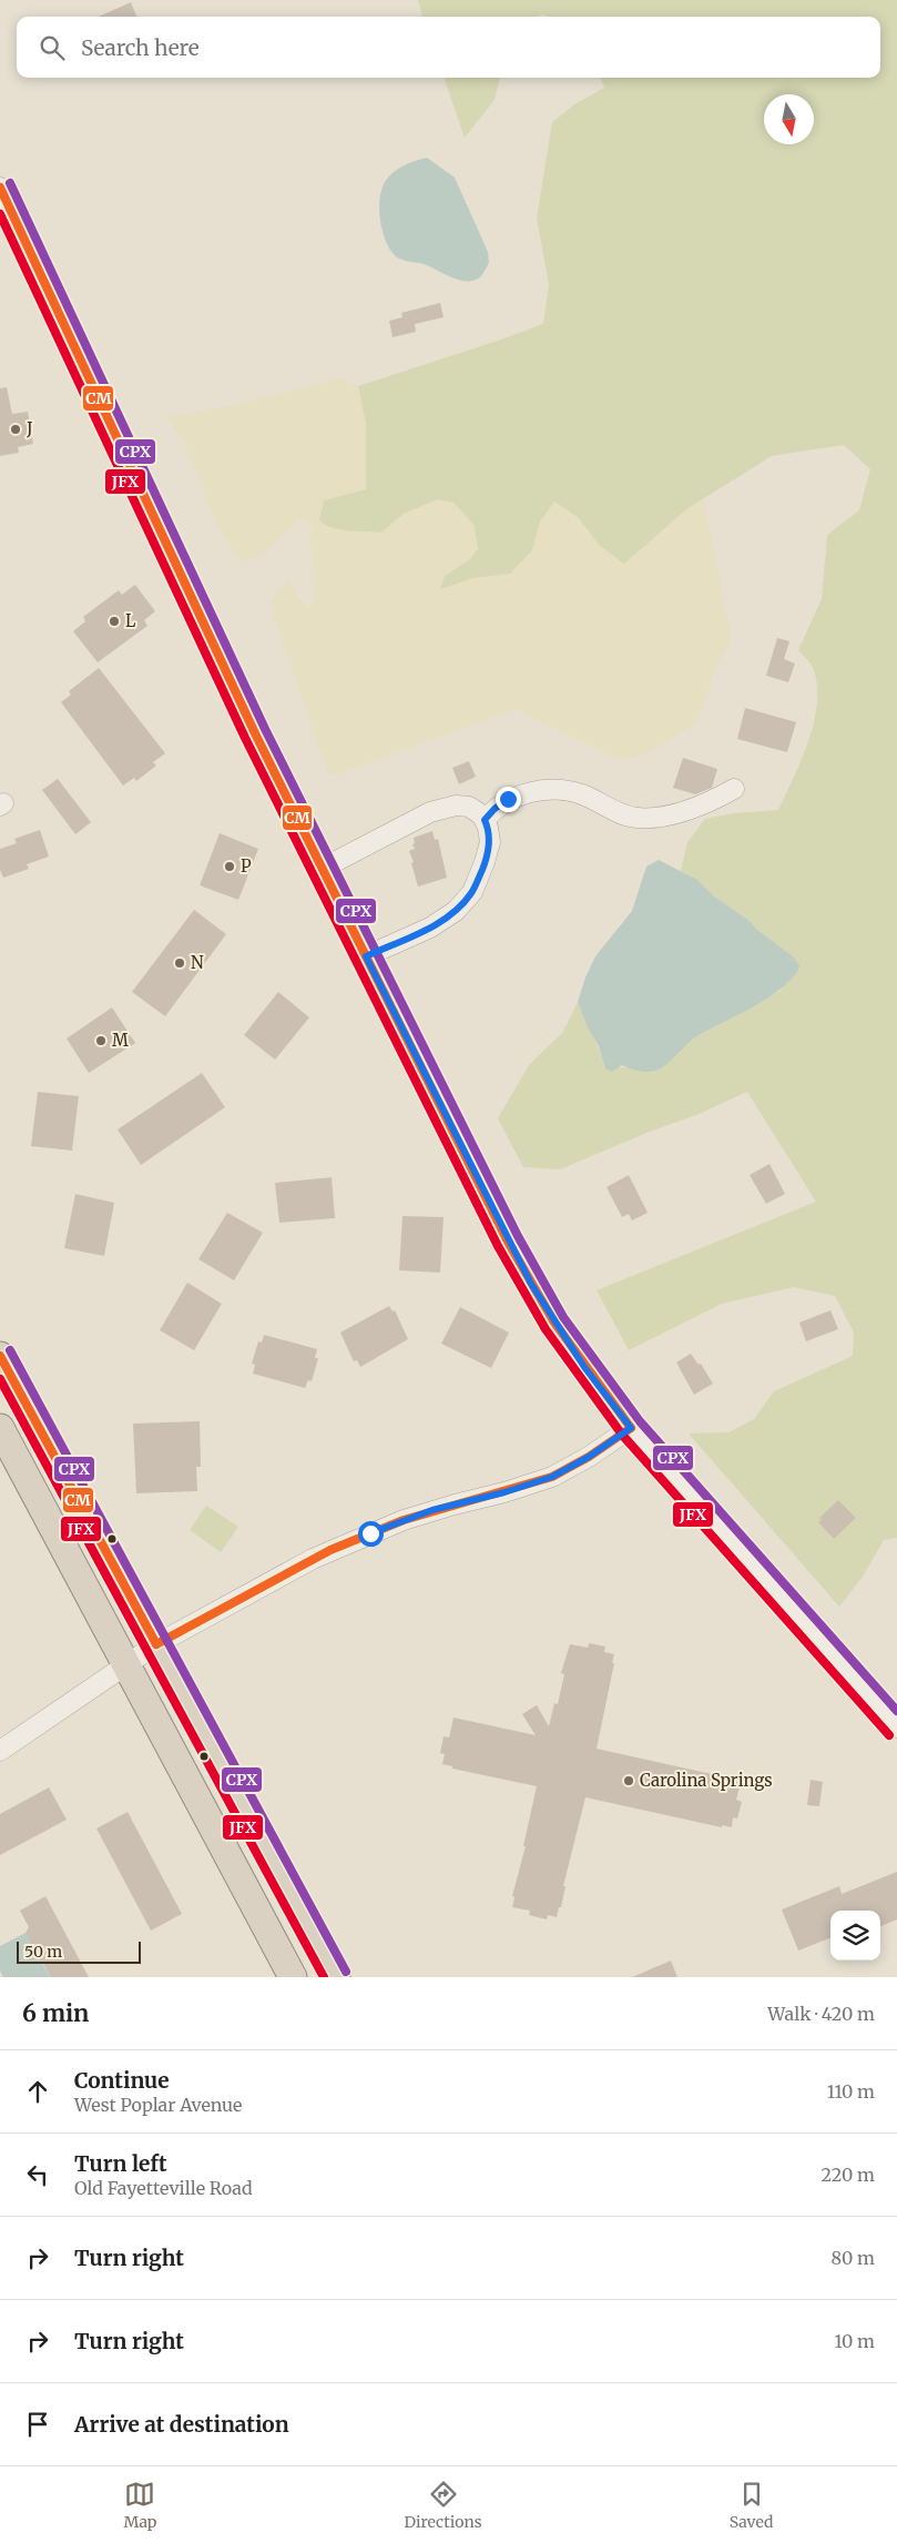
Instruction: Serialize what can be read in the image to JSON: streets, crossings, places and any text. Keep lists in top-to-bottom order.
{
  "places": [
    "J",
    "L",
    "P",
    "N",
    "M",
    "Carolina Springs"
  ],
  "lines": ["transit line CPX", "transit line CM", "transit line JFX"],
  "scale_bar": "50 m",
  "north": "bottom",
  "page": {
    "search": "Search here",
    "scale": "50 m",
    "heading": ["6 min", "Walk · 420 m"],
    "list": [
      ["Continue", "West Poplar Avenue", "110 m"],
      ["Turn left", "Old Fayetteville Road", "220 m"],
      ["Turn right", "80 m"],
      ["Turn right", "10 m"],
      "Arrive at destination"
    ],
    "nav": ["Map", "Directions", "Saved"]
  }
}
